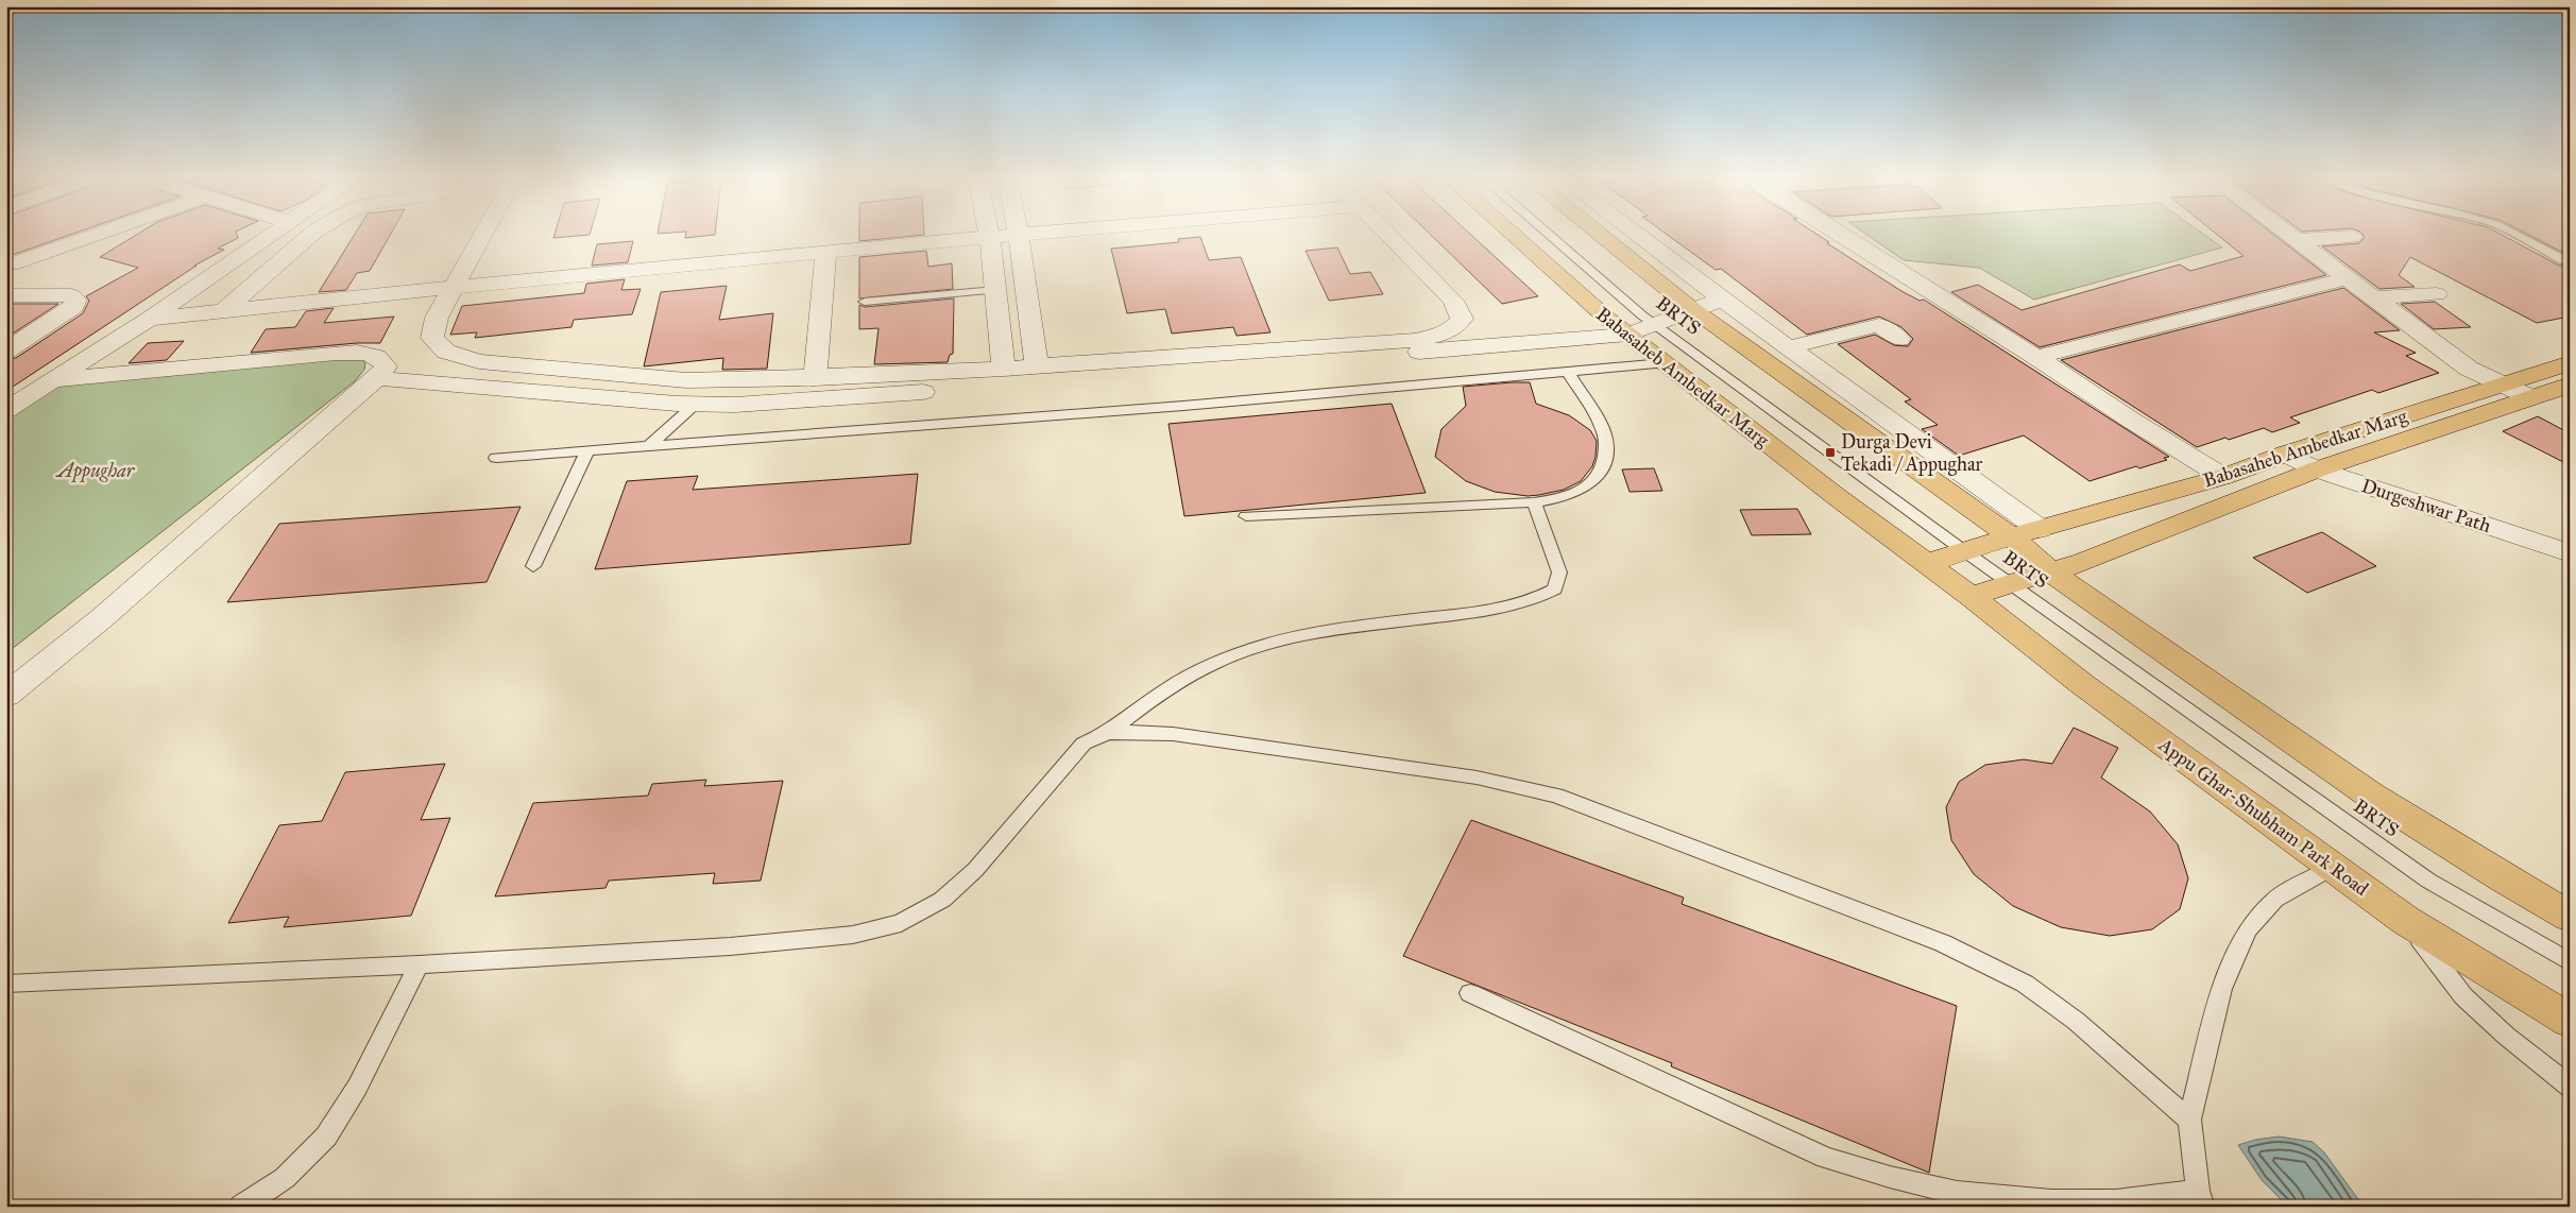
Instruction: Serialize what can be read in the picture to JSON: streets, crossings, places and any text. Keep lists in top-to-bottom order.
{
  "streets": {
    "main road": ["Babasaheb Ambedkar Marg", "Appu Ghar-Shubham Park Road"],
    "street": ["Durgeshwar Path"],
    "lane": ["BRTS"]
  },
  "crossings": [
    ["BRTS", "Babasaheb Ambedkar Marg"],
    ["Babasaheb Ambedkar Marg", "Durgeshwar Path"],
    ["Babasaheb Ambedkar Marg", "Appu Ghar-Shubham Park Road"]
  ],
  "parks": ["Appughar"],
  "places": {
    "transit": ["Durga Devi Tekadi / Appughar"]
  }
}
